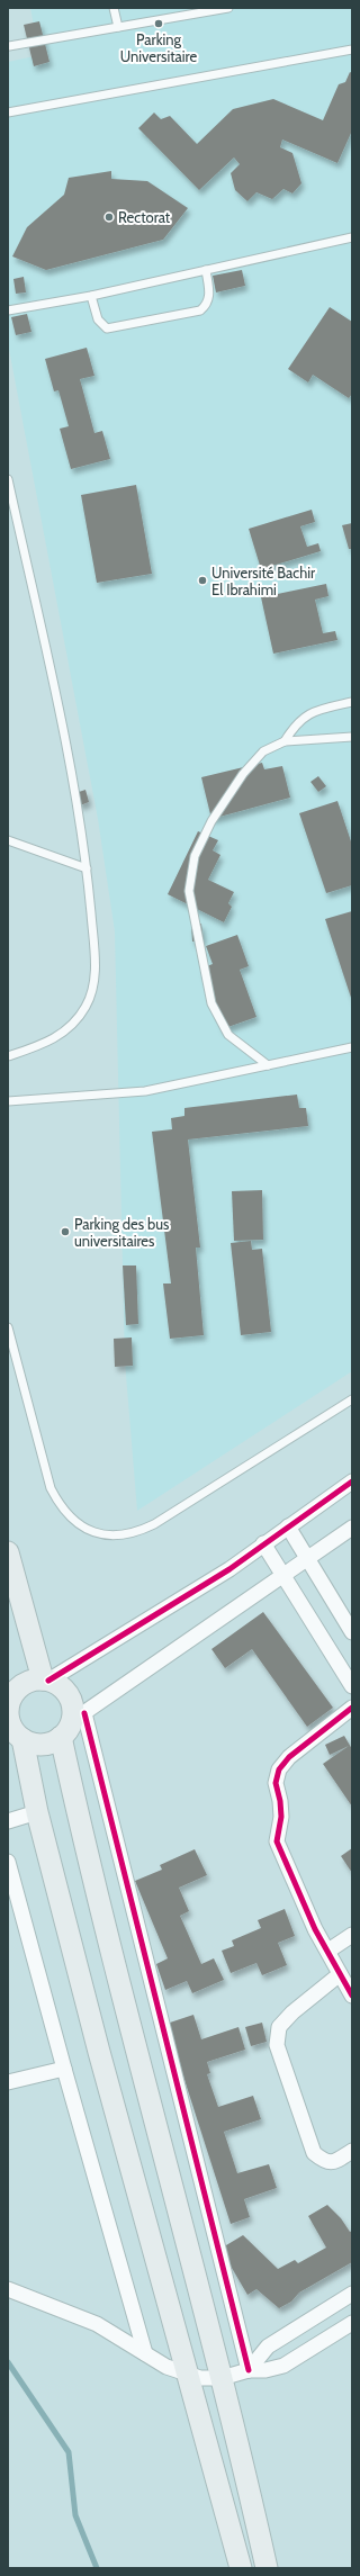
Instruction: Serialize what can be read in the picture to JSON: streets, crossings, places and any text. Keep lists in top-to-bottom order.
{
  "places": [
    "Parking Universitaire",
    "Rectorat",
    "Université Bachir El Ibrahimi",
    "Parking des bus universitaires"
  ]
}
